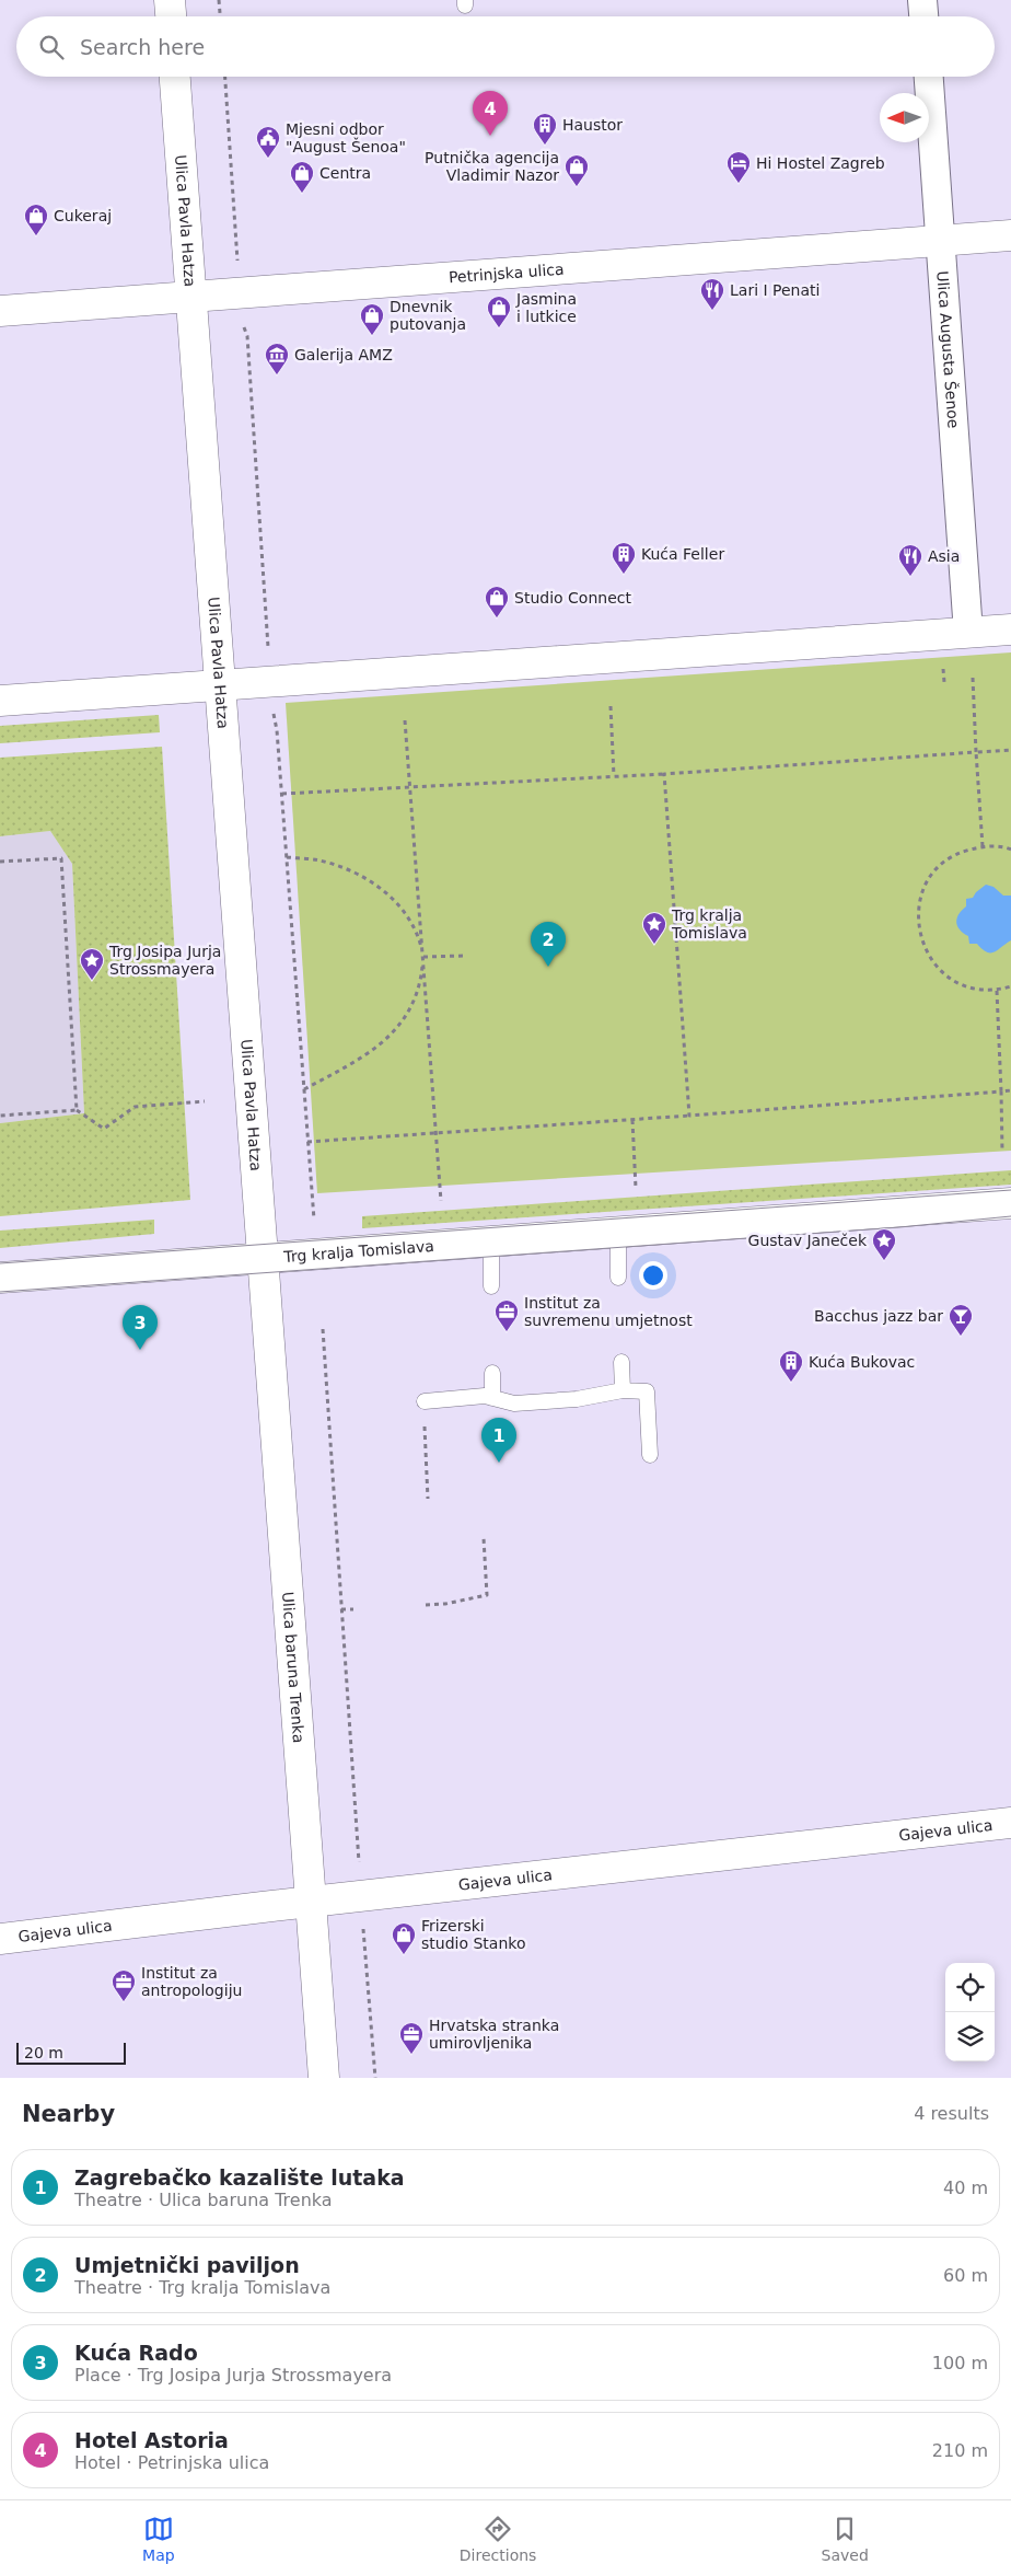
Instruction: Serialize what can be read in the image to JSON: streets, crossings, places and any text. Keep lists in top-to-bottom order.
{
  "streets": {
    "street": [
      "Ulica Pavla Hatza",
      "Petrinjska ulica",
      "Ulica Augusta Šenoe",
      "Trg kralja Tomislava",
      "Ulica baruna Trenka",
      "Gajeva ulica"
    ]
  },
  "crossings": [
    ["Ulica Pavla Hatza", "Petrinjska ulica"],
    ["Ulica Pavla Hatza", "Trg kralja Tomislava"],
    ["Ulica Pavla Hatza", "Ulica baruna Trenka"],
    ["Petrinjska ulica", "Ulica Augusta Šenoe"],
    ["Trg kralja Tomislava", "Ulica baruna Trenka"],
    ["Ulica baruna Trenka", "Gajeva ulica"]
  ],
  "places": {
    "building": ["Haustor", "Kuća Feller", "Kuća Bukovac"],
    "public building": ["Mjesni odbor \"August Šenoa\""],
    "hotel": ["Hi Hostel Zagreb"],
    "shop": [
      "Putnička agencija Vladimir Nazor",
      "Centra",
      "Cukeraj",
      "Jasmina i lutkice",
      "Dnevnik putovanja",
      "Studio Connect",
      "Frizerski studio Stanko"
    ],
    "restaurant": ["Lari I Penati", "Asia"],
    "museum": ["Galerija AMZ"],
    "place": ["Trg kralja Tomislava", "Trg Josipa Jurja Strossmayera", "Gustav Janeček"],
    "office": ["Institut za suvremenu umjetnost", "Institut za antropologiju", "Hrvatska stranka umirovljenika"],
    "bar": ["Bacchus jazz bar"]
  },
  "scale_bar": "20 m",
  "north": "left",
  "page": {
    "search": "Search here",
    "pins": [
      "4",
      "2",
      "3",
      "1"
    ],
    "scale": "20 m",
    "heading": ["Nearby", "4 results"],
    "list": [
      {
        "mark": "1",
        "name": "Zagrebačko kazalište lutaka",
        "note": "Theatre · Ulica baruna Trenka",
        "value": "40 m"
      },
      {
        "mark": "2",
        "name": "Umjetnički paviljon",
        "note": "Theatre · Trg kralja Tomislava",
        "value": "60 m"
      },
      {
        "mark": "3",
        "name": "Kuća Rado",
        "note": "Place · Trg Josipa Jurja Strossmayera",
        "value": "100 m"
      },
      {
        "mark": "4",
        "name": "Hotel Astoria",
        "note": "Hotel · Petrinjska ulica",
        "value": "210 m"
      }
    ],
    "nav": ["Map", "Directions", "Saved"]
  }
}
